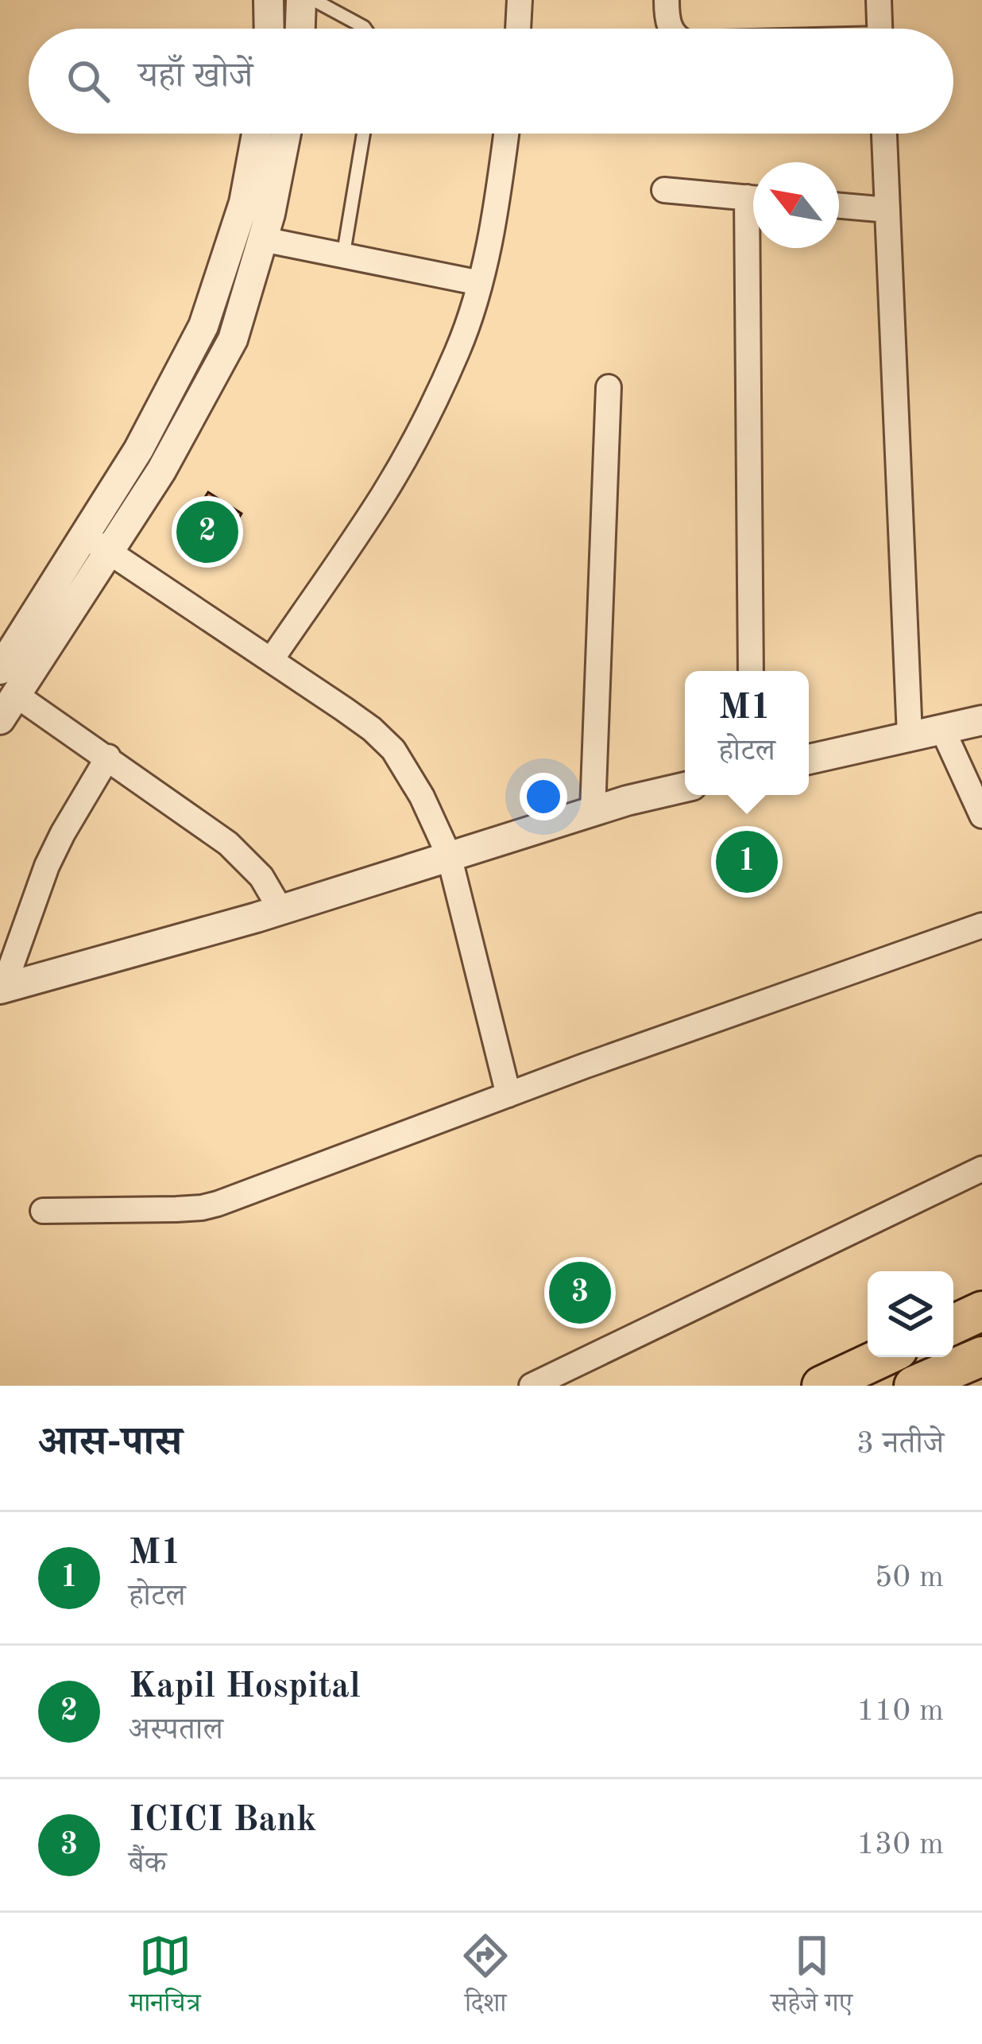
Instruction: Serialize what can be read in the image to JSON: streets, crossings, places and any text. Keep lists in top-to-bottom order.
{
  "north": "top left",
  "page": {
    "search": "यहाँ खोजें",
    "pins": ["2", "1", "3"],
    "popup": ["M1", "होटल"],
    "heading": ["आस-पास", "3 नतीजे"],
    "list": [
      {
        "mark": "1",
        "name": "M1",
        "note": "होटल",
        "value": "50 m"
      },
      {
        "mark": "2",
        "name": "Kapil Hospital",
        "note": "अस्पताल",
        "value": "110 m"
      },
      {
        "mark": "3",
        "name": "ICICI Bank",
        "note": "बैंक",
        "value": "130 m"
      }
    ],
    "nav": ["मानचित्र", "दिशा", "सहेजे गए"]
  }
}
